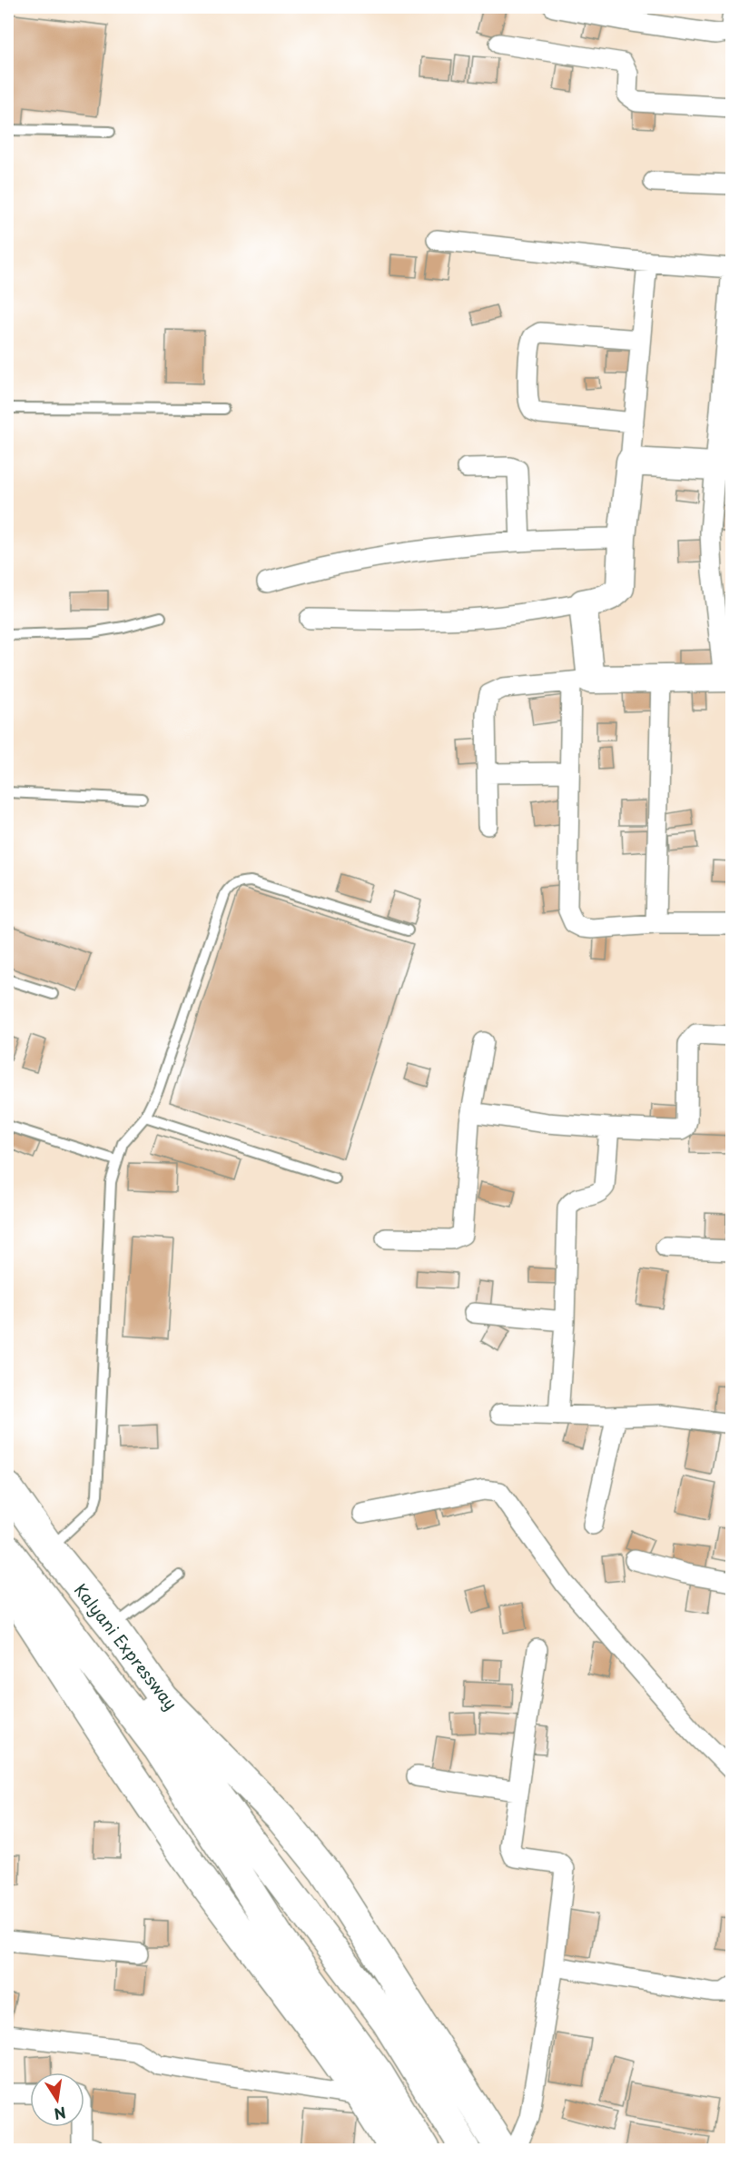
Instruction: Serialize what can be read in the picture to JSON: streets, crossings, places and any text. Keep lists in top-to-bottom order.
{
  "streets": {
    "highway": ["Kalyani Expressway"]
  },
  "north": "bottom"
}
